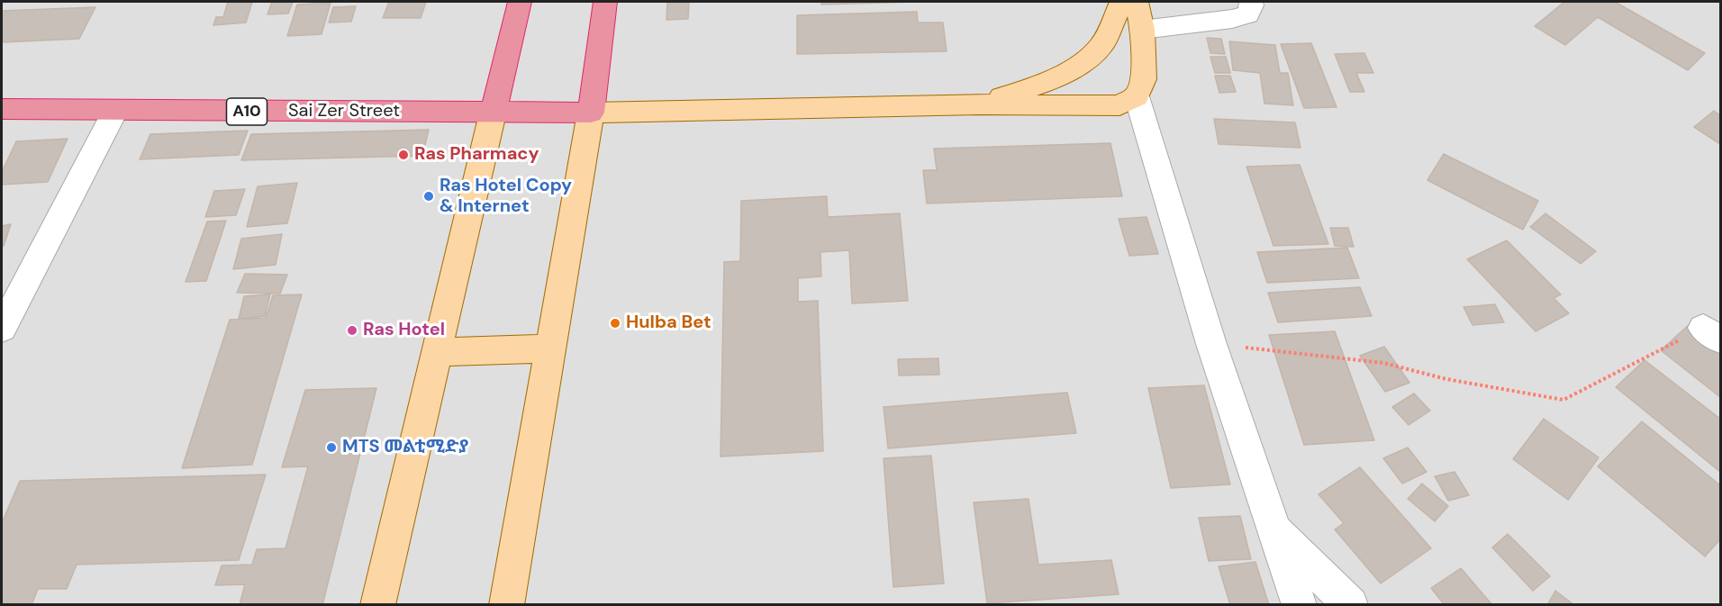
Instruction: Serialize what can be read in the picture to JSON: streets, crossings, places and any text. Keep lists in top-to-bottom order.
{
  "streets": {
    "highway": ["A10", "Sai Zer Street"]
  },
  "crossings": [
    ["A10", "Sai Zer Street"]
  ],
  "places": [
    "Ras Pharmacy",
    "Ras Hotel Copy & Internet",
    "Hulba Bet",
    "Ras Hotel",
    "MTS መልቲሚድያ"
  ]
}
